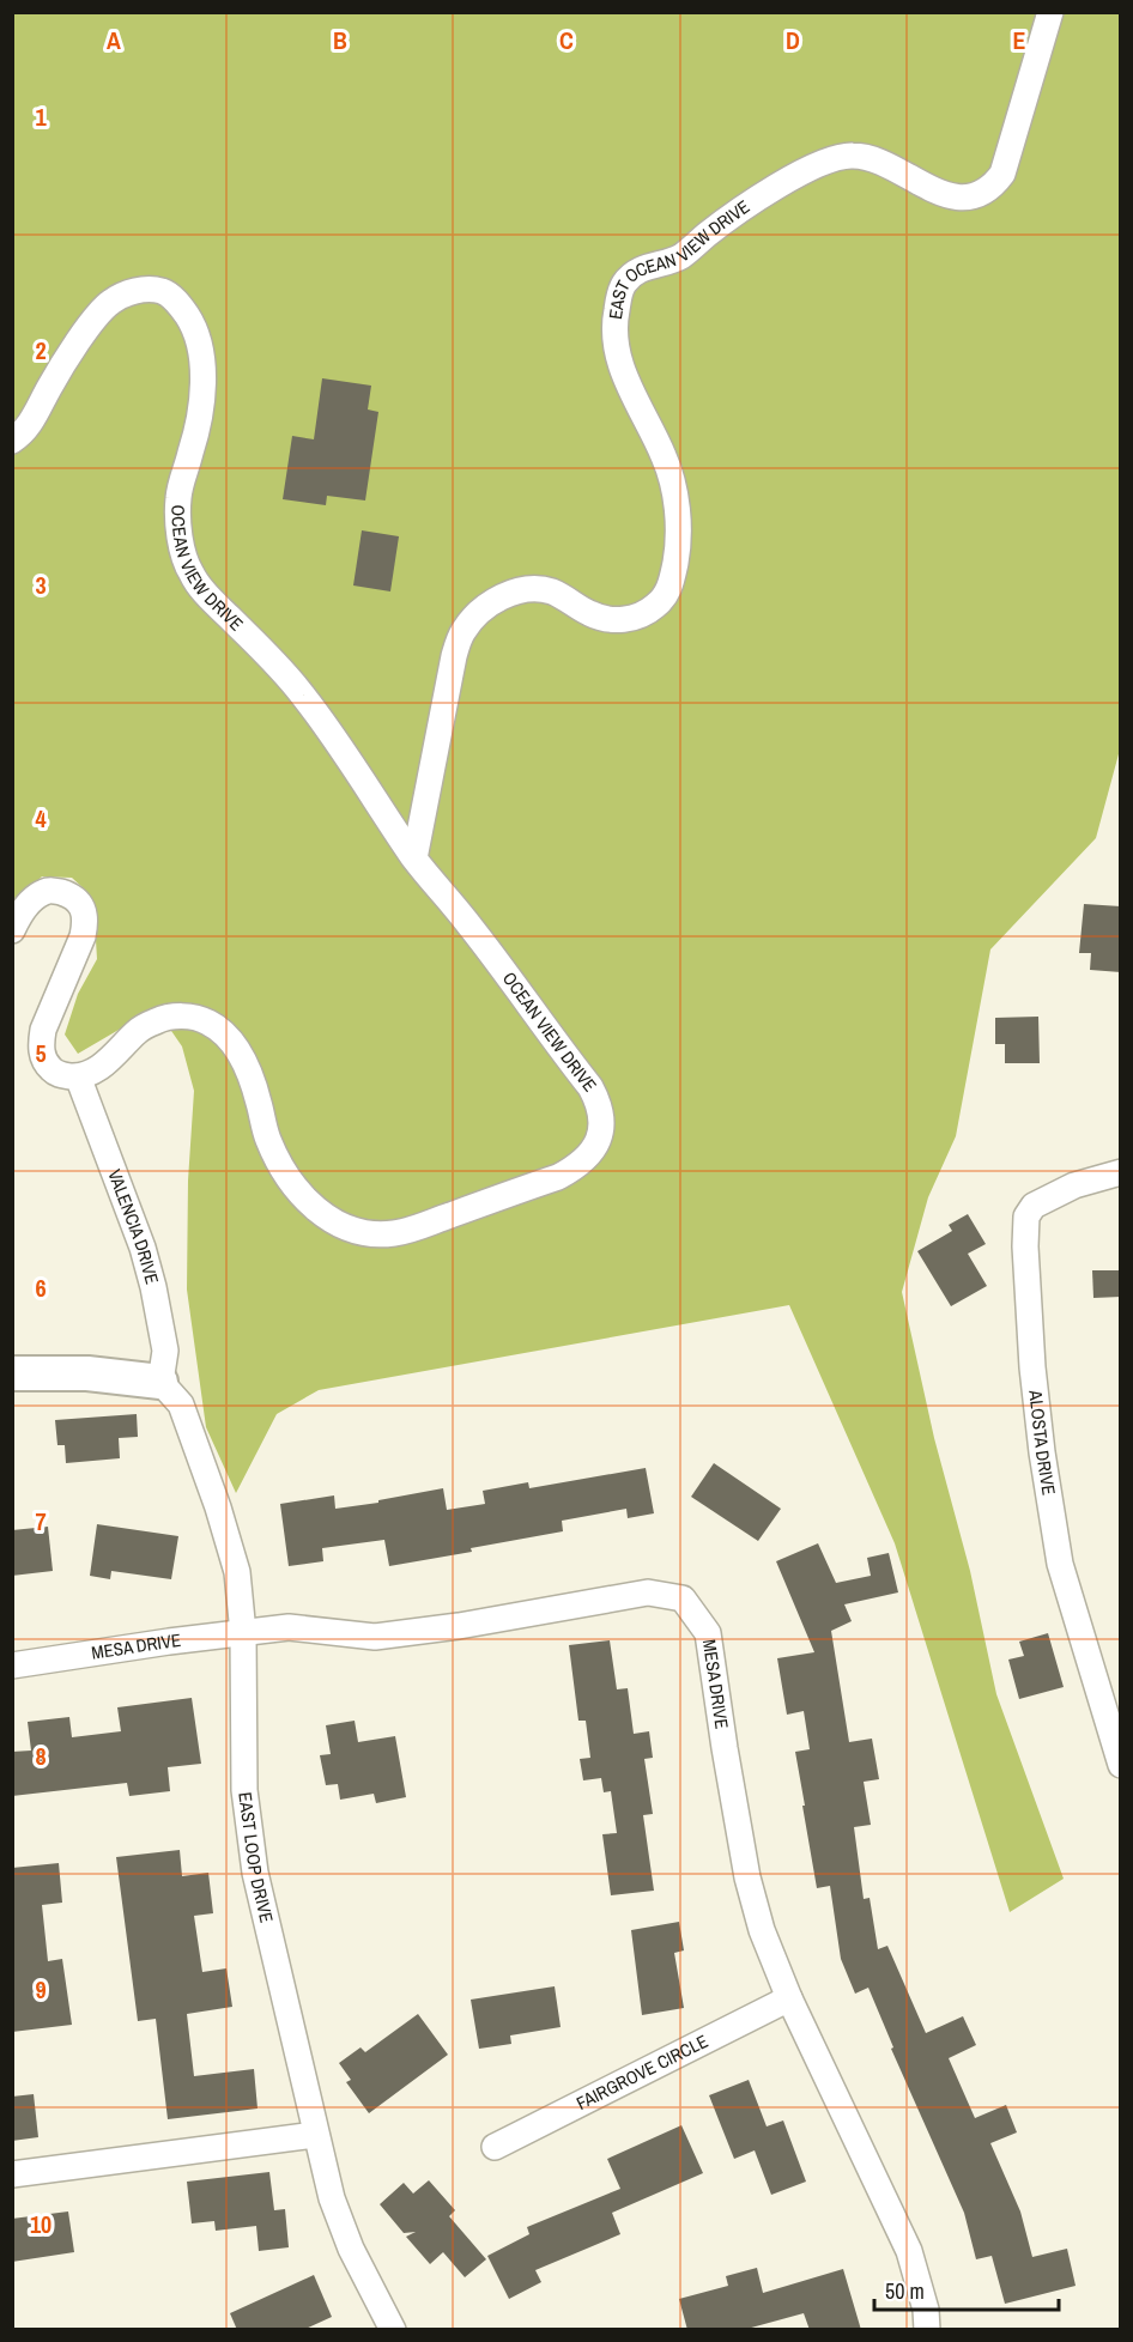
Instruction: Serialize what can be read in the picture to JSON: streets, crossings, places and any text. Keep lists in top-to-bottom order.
{
  "streets": {
    "street": [
      "EAST OCEAN VIEW DRIVE",
      "OCEAN VIEW DRIVE",
      "VALENCIA DRIVE",
      "ALOSTA DRIVE",
      "MESA DRIVE",
      "EAST LOOP DRIVE",
      "FAIRGROVE CIRCLE"
    ]
  },
  "crossings": [
    ["EAST OCEAN VIEW DRIVE", "OCEAN VIEW DRIVE"],
    ["OCEAN VIEW DRIVE", "VALENCIA DRIVE"],
    ["VALENCIA DRIVE", "EAST LOOP DRIVE"],
    ["MESA DRIVE", "EAST LOOP DRIVE"],
    ["MESA DRIVE", "FAIRGROVE CIRCLE"]
  ],
  "scale_bar": "50 m",
  "grid": {
    "columns": [
      "A",
      "B",
      "C",
      "D",
      "E"
    ],
    "rows": [
      "1",
      "2",
      "3",
      "4",
      "5",
      "6",
      "7",
      "8",
      "9",
      "10"
    ]
  }
}
